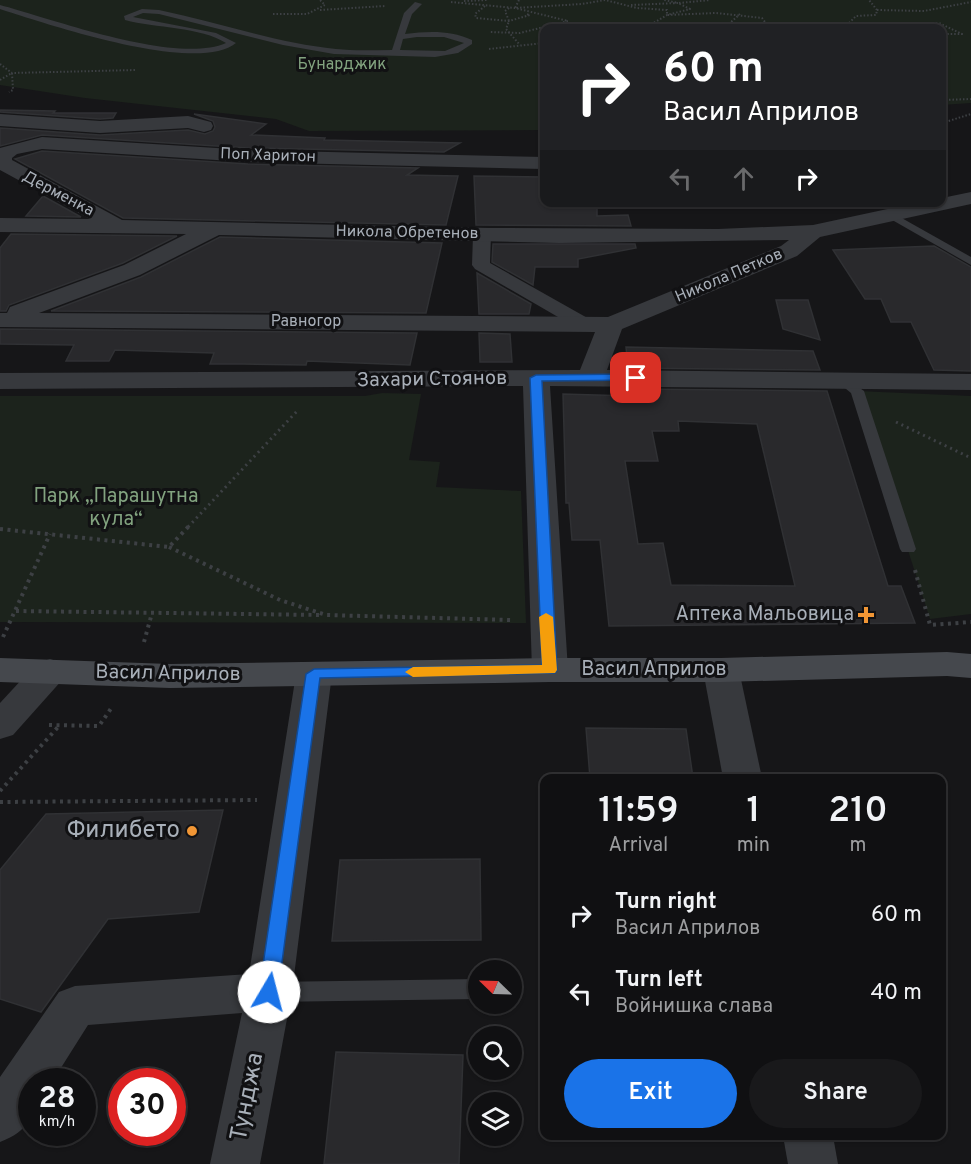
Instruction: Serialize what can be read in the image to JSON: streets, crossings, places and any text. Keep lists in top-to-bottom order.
{
  "streets": {
    "main road": ["Васил Априлов"],
    "street": [
      "Поп Харитон",
      "Дерменка",
      "Никола Обретенов",
      "Никола Петков",
      "Равногор",
      "Захари Стоянов",
      "Тунджа"
    ]
  },
  "crossings": [
    ["Поп Харитон", "Дерменка"],
    ["Дерменка", "Никола Обретенов"],
    ["Никола Обретенов", "Никола Петков"],
    ["Никола Петков", "Равногор"],
    ["Васил Априлов", "Тунджа"]
  ],
  "parks": ["Бунарджик", "Парк „Парашутна кула“"],
  "places": {
    "health": ["Аптека Мальовица"],
    "other": ["Филибето"]
  },
  "north": "top left",
  "page": {
    "turn": ["60 m", "Васил Априлов"],
    "eta": [
      "11:59",
      "Arrival",
      "1",
      "min",
      "210",
      "m"
    ],
    "list": [
      {
        "name": "Turn right",
        "note": "Васил Априлов",
        "value": "60 m"
      },
      {
        "name": "Turn left",
        "note": "Войнишка слава",
        "value": "40 m"
      }
    ],
    "buttons": ["Exit", "Share"],
    "speed": "28 km/h",
    "limit": "30"
  }
}
